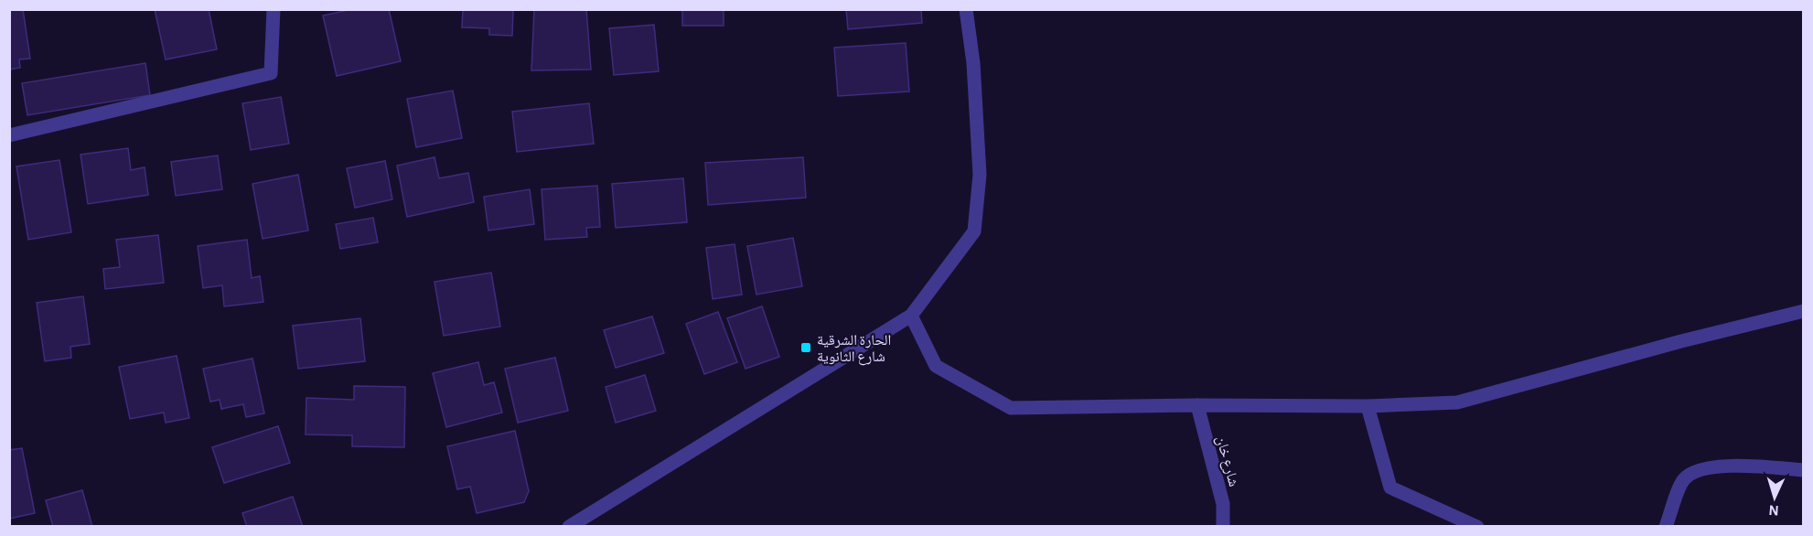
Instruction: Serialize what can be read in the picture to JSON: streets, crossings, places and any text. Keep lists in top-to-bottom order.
{
  "streets": {
    "street": ["شارع خان"]
  },
  "places": {
    "transit": ["الحارة الشرقية شارع الثانوية"]
  },
  "north": "bottom"
}
